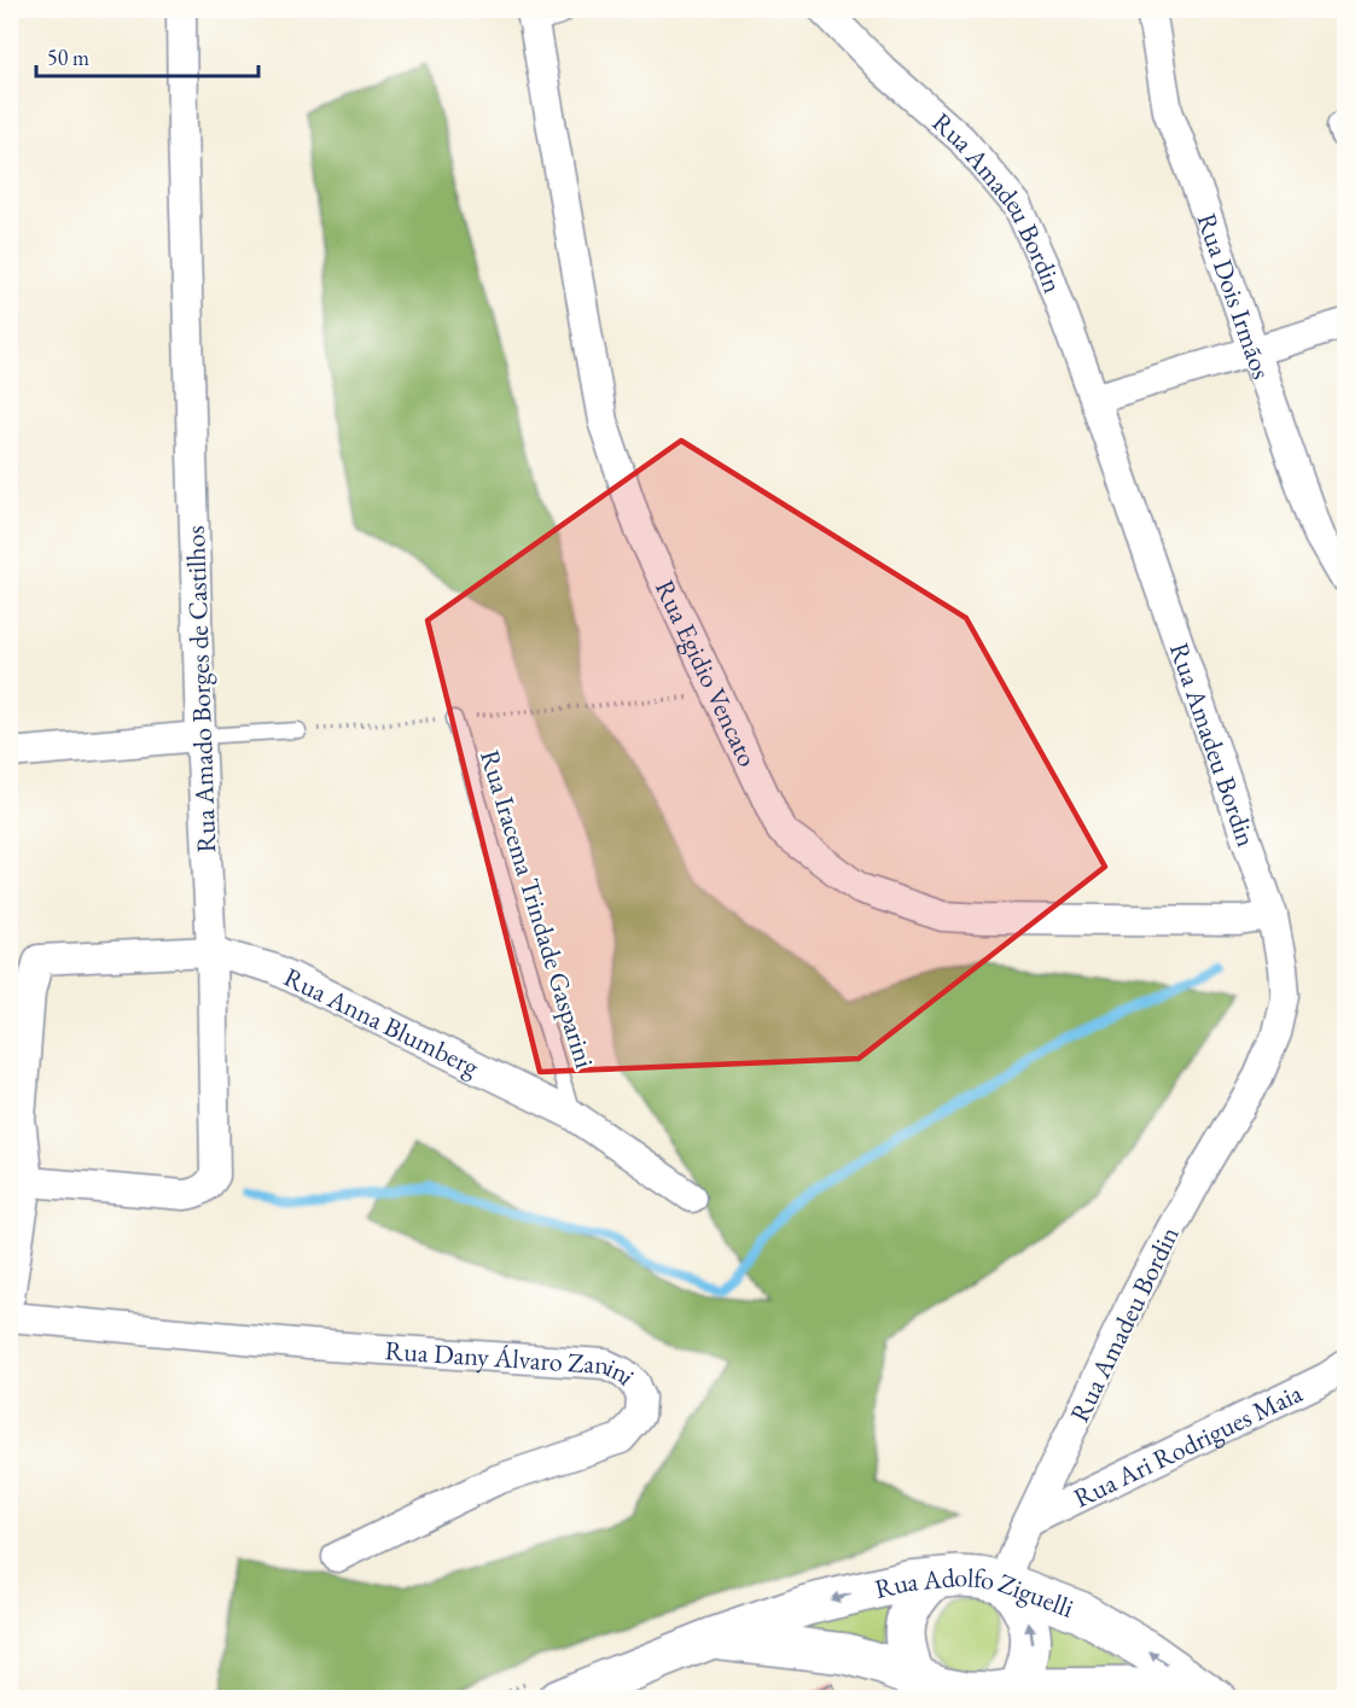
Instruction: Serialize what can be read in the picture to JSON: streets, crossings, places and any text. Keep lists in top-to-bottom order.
{
  "streets": {
    "main road": ["Rua Adolfo Ziguelli"],
    "street": [
      "Rua Amadeu Bordin",
      "Rua Dois Irmãos",
      "Rua Egidio Vencato",
      "Rua Amado Borges de Castilhos",
      "Rua Anna Blumberg",
      "Rua Dany Álvaro Zanini",
      "Rua Ari Rodrigues Maia"
    ],
    "lane": ["Rua Iracema Trindade Gasparini"]
  },
  "crossings": [
    ["Rua Amadeu Bordin", "Rua Egidio Vencato"],
    ["Rua Amadeu Bordin", "Rua Ari Rodrigues Maia"],
    ["Rua Amadeu Bordin", "Rua Adolfo Ziguelli"],
    ["Rua Amado Borges de Castilhos", "Rua Anna Blumberg"],
    ["Rua Iracema Trindade Gasparini", "Rua Anna Blumberg"]
  ],
  "scale_bar": "50 m"
}
